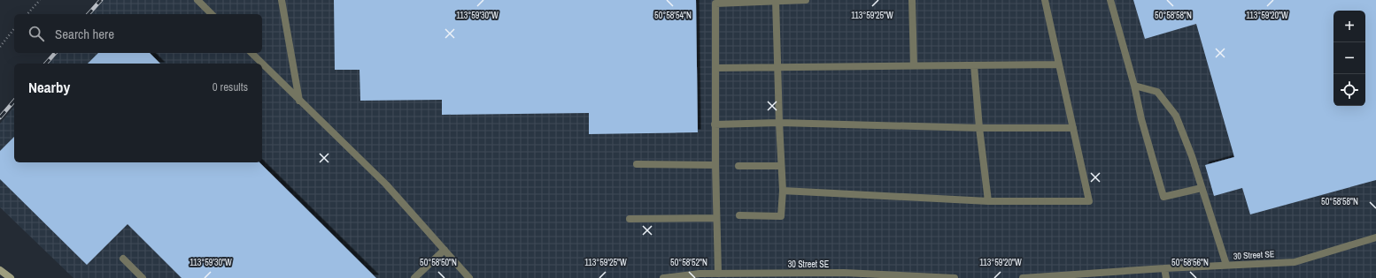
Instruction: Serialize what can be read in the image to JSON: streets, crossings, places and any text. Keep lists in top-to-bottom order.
{
  "streets": {
    "street": ["30 Street SE"]
  },
  "page": {
    "map_buttons": ["+", "−"],
    "search": "Search here",
    "heading": ["Nearby", "0 results"]
  },
  "coordinates": [
    "113°59'30\"W",
    "50°58'54\"N",
    "113°59'25\"W",
    "50°58'58\"N",
    "113°59'20\"W",
    "50°58'50\"N",
    "50°58'52\"N",
    "50°58'56\"N"
  ]
}
